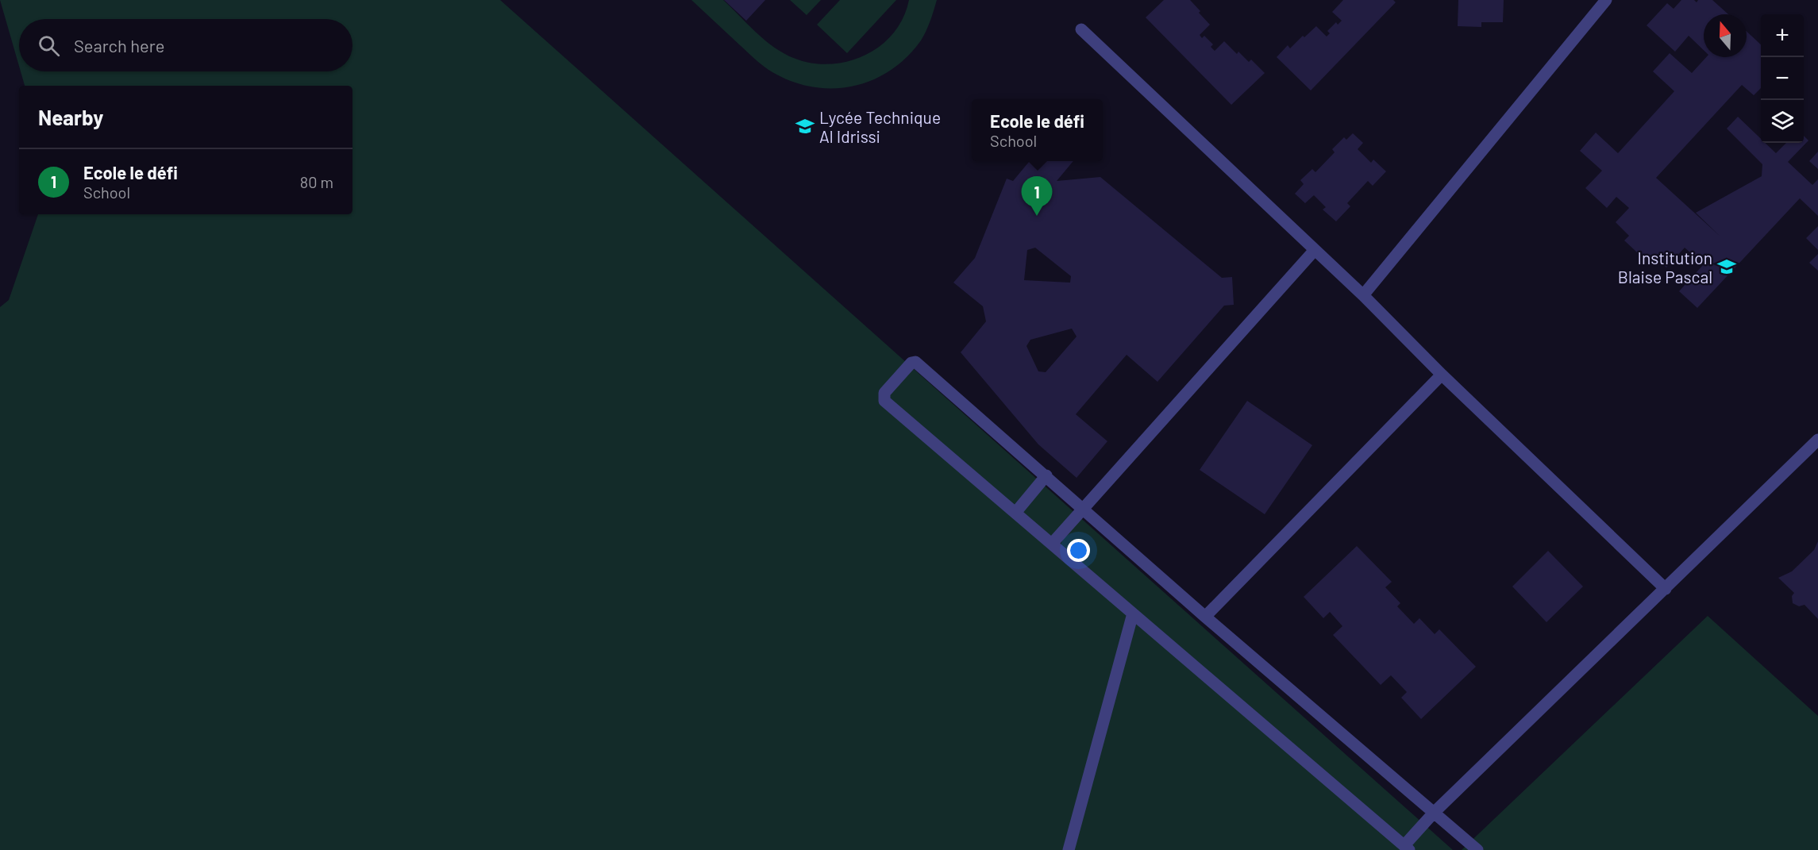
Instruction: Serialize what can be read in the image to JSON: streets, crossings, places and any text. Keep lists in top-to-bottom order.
{
  "places": {
    "school or university": ["Lycée Technique Al Idrissi", "Institution Blaise Pascal"]
  },
  "north": "top",
  "page": {
    "map_buttons": ["+", "−"],
    "search": "Search here",
    "heading": "Nearby",
    "popup": ["Ecole le défi", "School"],
    "list": [
      {
        "mark": "1",
        "name": "Ecole le défi",
        "note": "School",
        "value": "80 m"
      }
    ],
    "pins": "1"
  }
}
